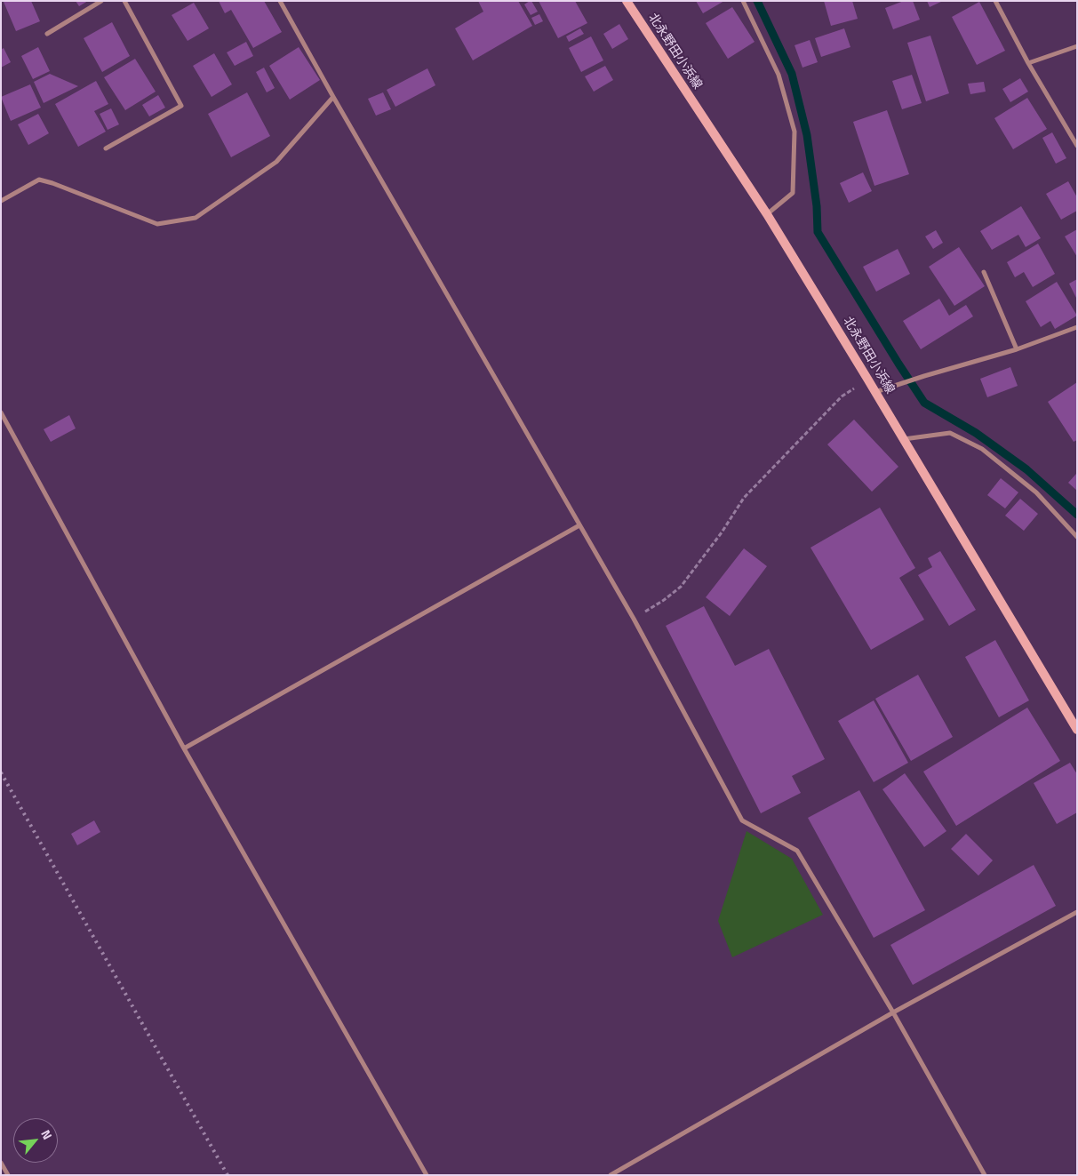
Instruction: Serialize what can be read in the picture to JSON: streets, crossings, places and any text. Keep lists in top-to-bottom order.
{
  "streets": {
    "main road": ["北永野田小浜線"]
  },
  "north": "top right"
}
